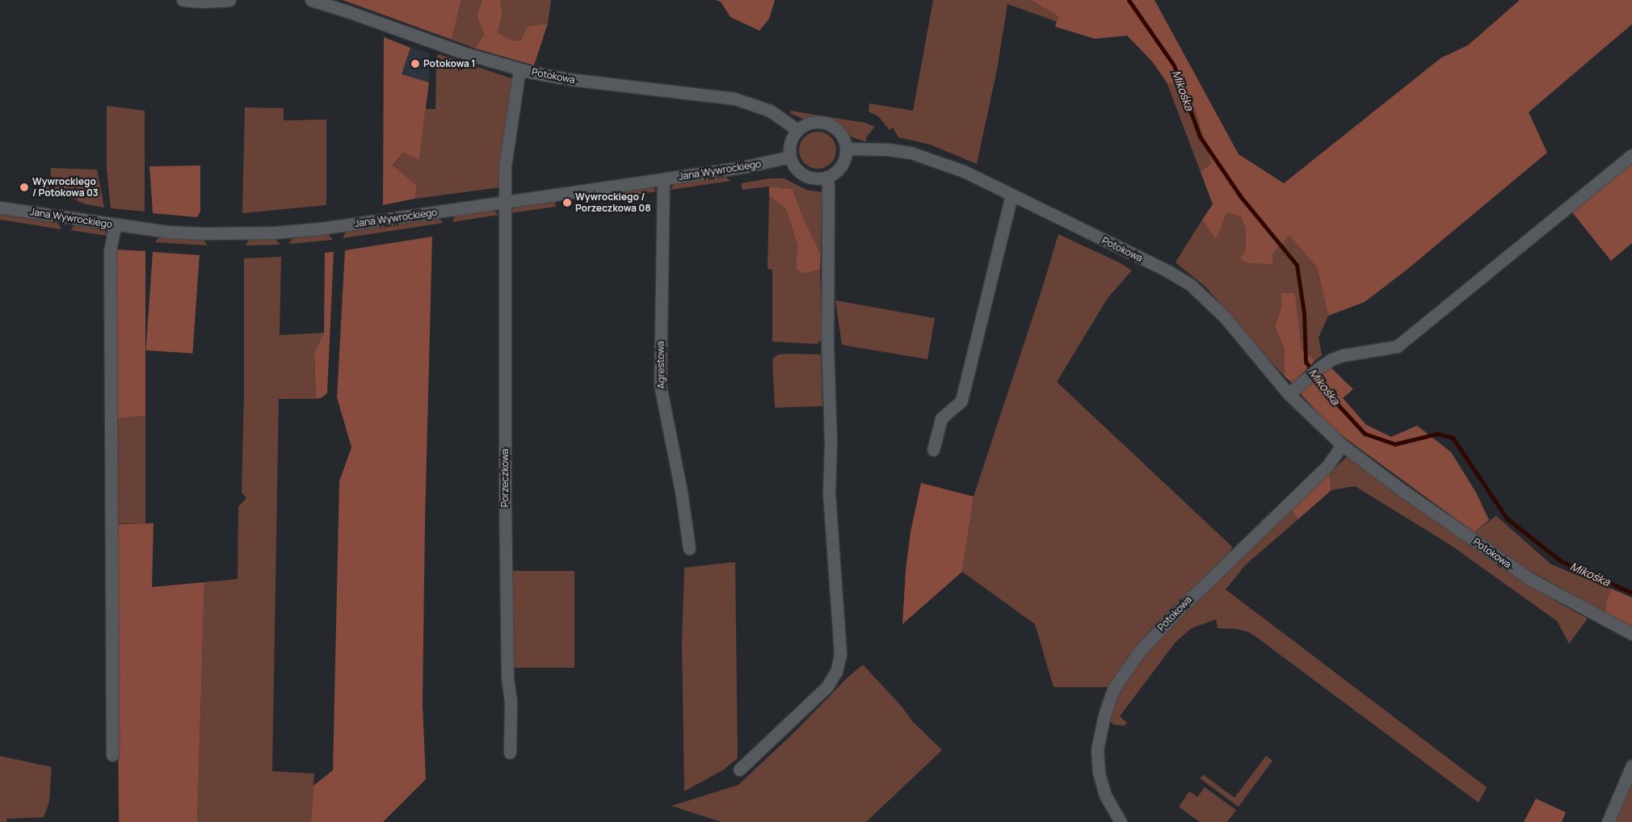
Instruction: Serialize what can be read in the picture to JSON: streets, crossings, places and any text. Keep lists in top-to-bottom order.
{
  "streets": {
    "street": [
      "Potokowa",
      "Jana Wywrockiego",
      "Agrestowa",
      "Porzeczkowa"
    ]
  },
  "crossings": [
    ["Potokowa", "Jana Wywrockiego"],
    ["Potokowa", "Porzeczkowa"],
    ["Jana Wywrockiego", "Agrestowa"],
    ["Jana Wywrockiego", "Porzeczkowa"]
  ],
  "water": ["Mikośka"],
  "places": ["Potokowa 1", "Wywrockiego / Potokowa 03", "Wywrockiego / Porzeczkowa 08"]
}
